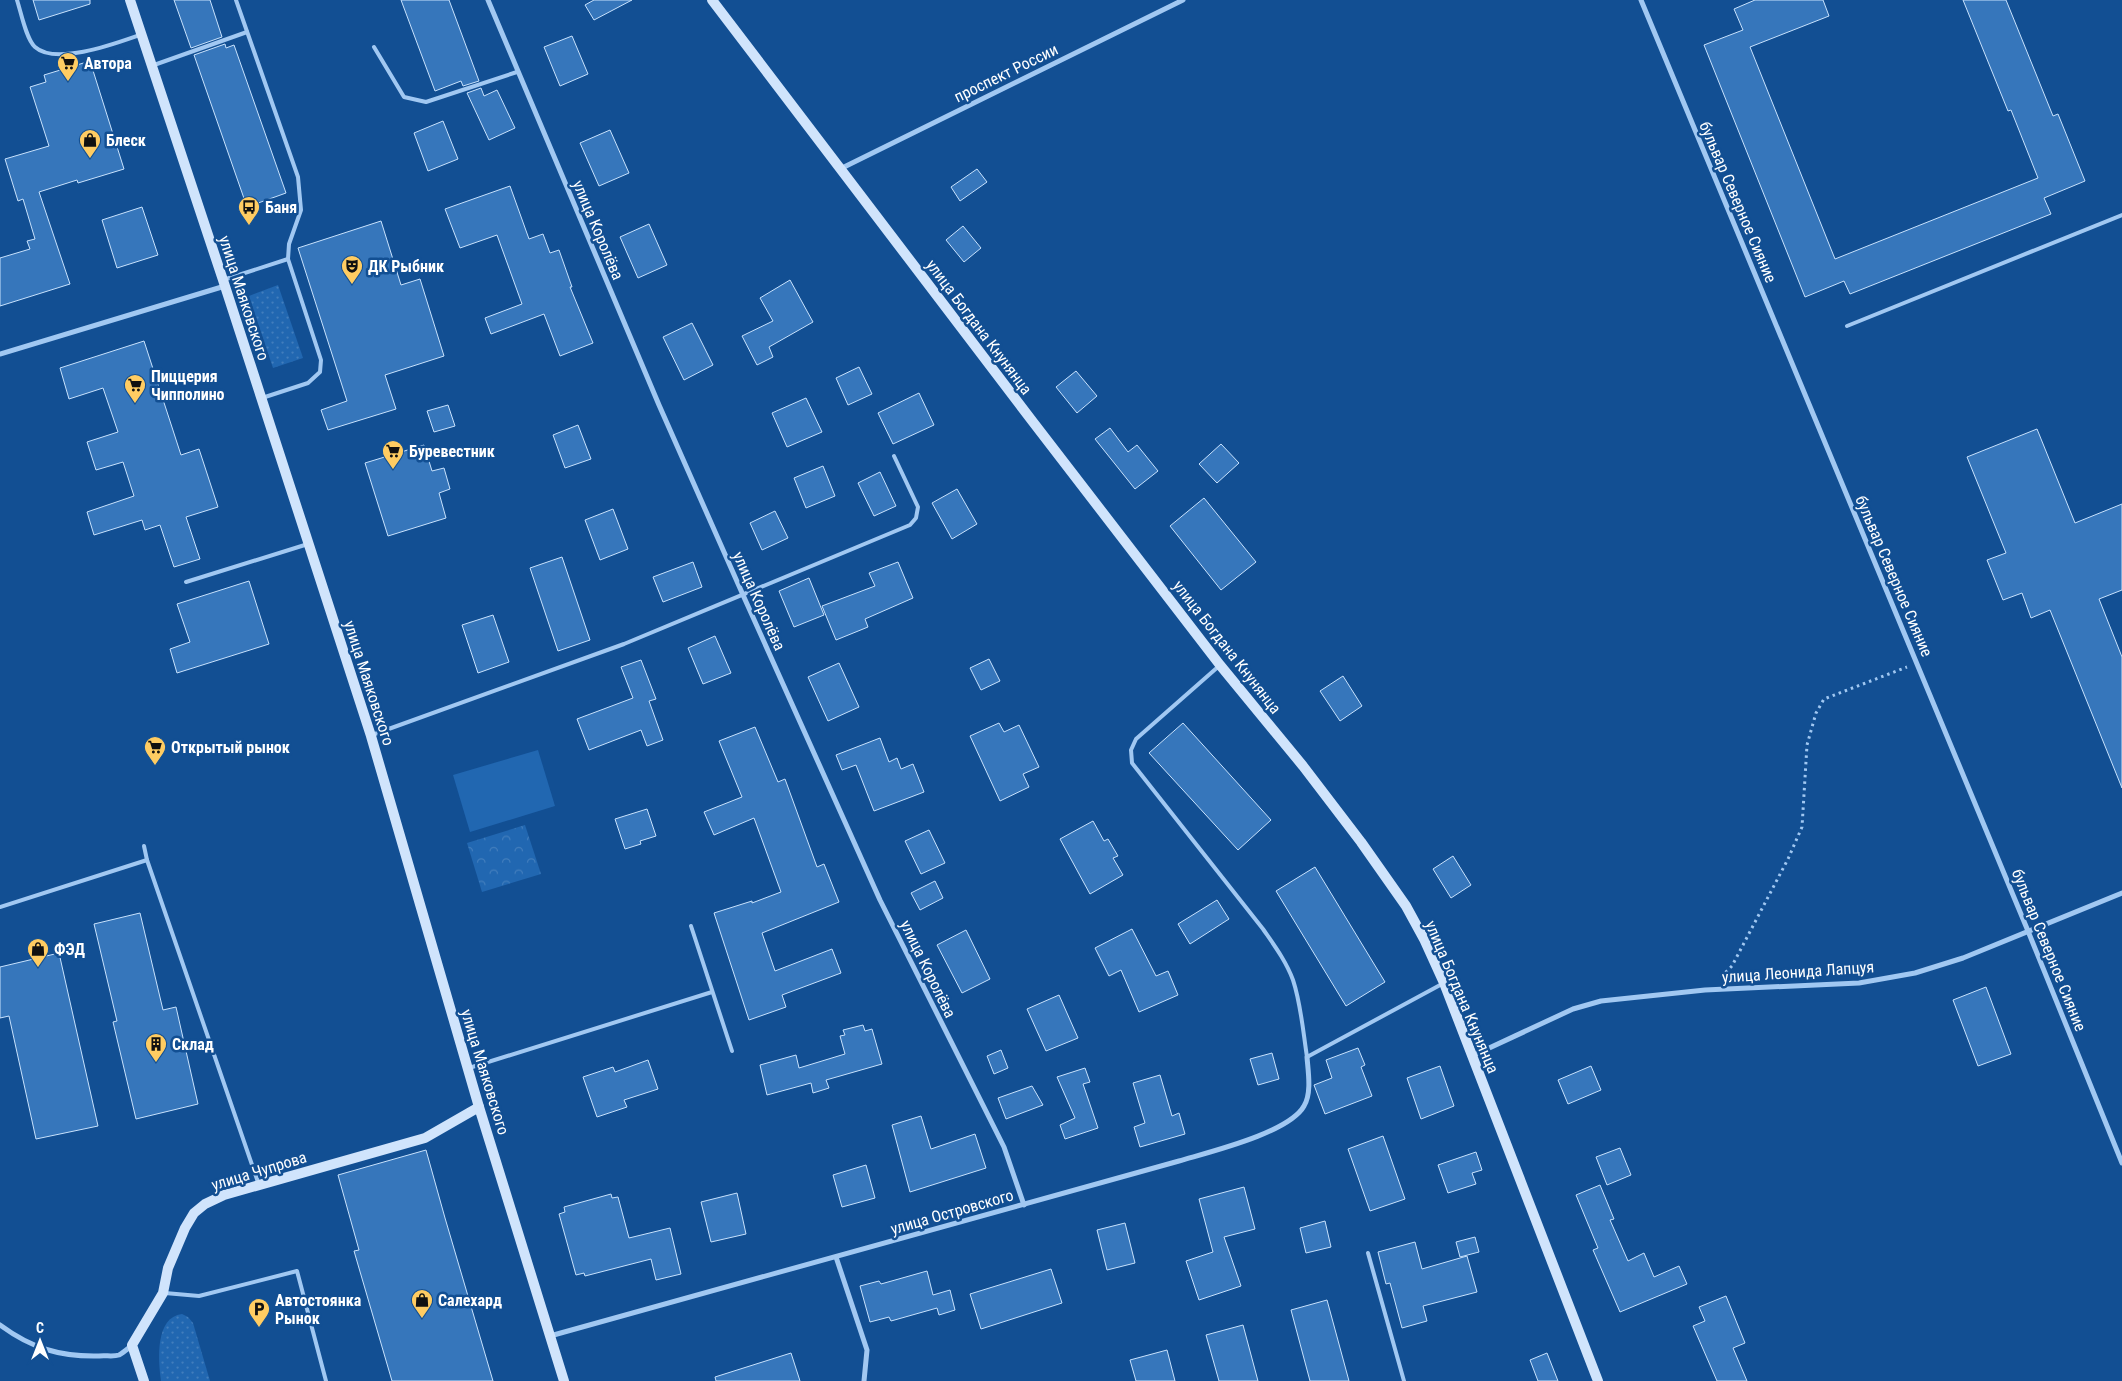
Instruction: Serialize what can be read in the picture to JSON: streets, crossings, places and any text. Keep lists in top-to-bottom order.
{
  "streets": {
    "street": [
      "проспект России",
      "бульвар Северное Сияние",
      "улица Королёва",
      "улица Маяковского",
      "улица Богдана Кнунянца",
      "улица Леонида Лапцуя",
      "улица Чупрова",
      "улица Островского"
    ]
  },
  "crossings": [
    ["проспект России", "улица Богдана Кнунянца"],
    ["бульвар Северное Сияние", "улица Леонида Лапцуя"],
    ["улица Королёва", "улица Островского"],
    ["улица Маяковского", "улица Чупрова"],
    ["улица Маяковского", "улица Островского"],
    ["улица Богдана Кнунянца", "улица Леонида Лапцуя"]
  ],
  "places": {
    "supermarket": [
      "Автора",
      "Пиццерия Чипполино",
      "Буревестник",
      "Открытый рынок"
    ],
    "shop": ["Блеск", "ФЭД", "Салехард"],
    "bus stop": ["Баня"],
    "theatre": ["ДК Рыбник"],
    "building": ["Склад"],
    "parking": ["Автостоянка Рынок"]
  },
  "north": "top"
}
